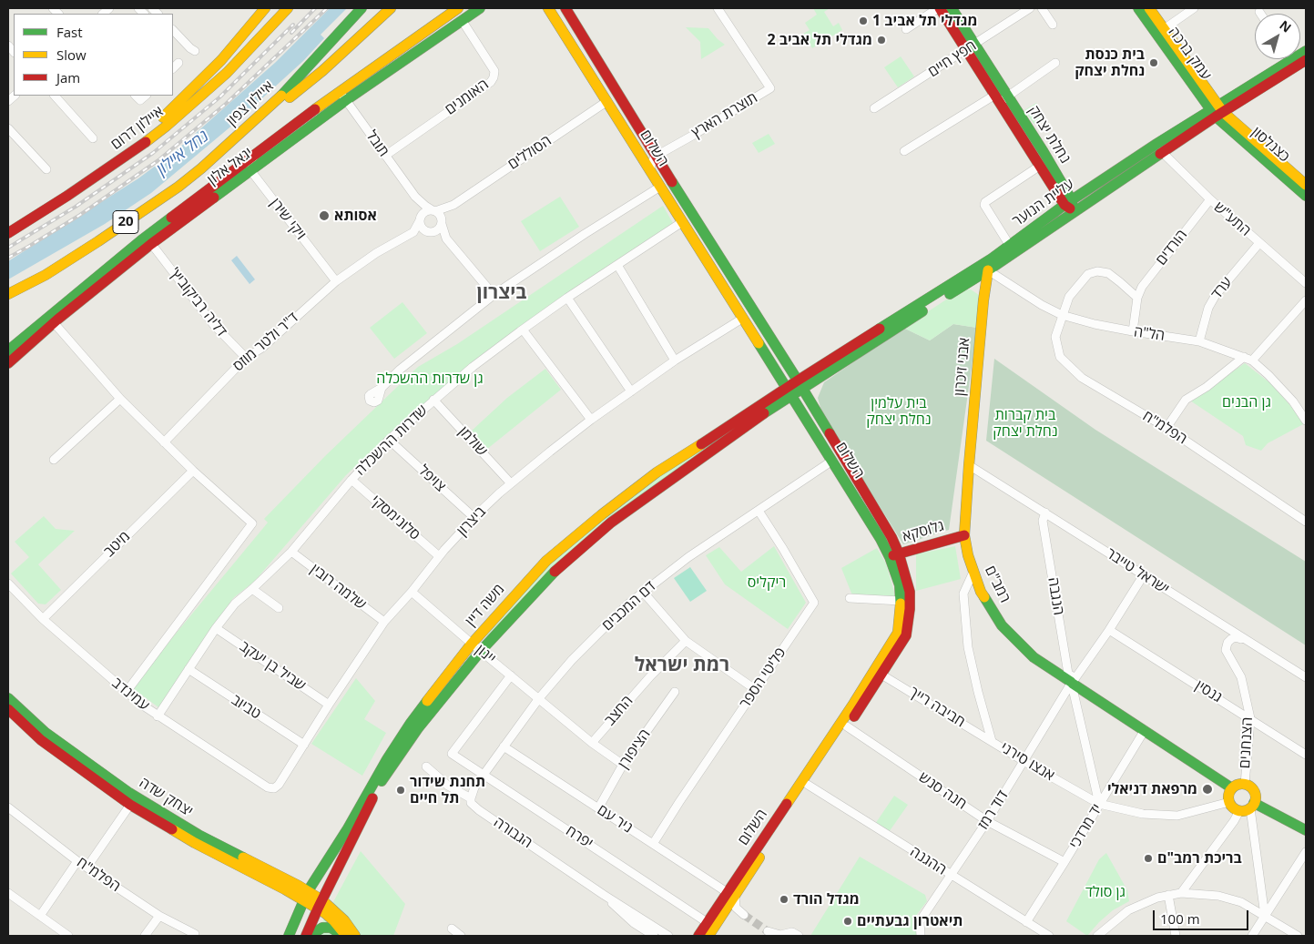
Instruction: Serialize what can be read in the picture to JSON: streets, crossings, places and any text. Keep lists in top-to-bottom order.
{
  "streets": {
    "main road": [
      "עמק ברכה",
      "איילון צפון",
      "איילון דרום",
      "נחלת יצחק",
      "כצנלסון",
      "השלום",
      "יגאל אלון",
      "עליית הנוער",
      "20",
      "אבני זיכרון",
      "גלוסקא",
      "רמב\"ם",
      "משה דיין",
      "יצחק שדה"
    ],
    "street": [
      "חפץ חיים",
      "האומנים",
      "תוצרת הארץ",
      "תובל",
      "הסוללים",
      "ויקי שירן",
      "התע\"ש",
      "הורדים",
      "ערד",
      "'דליה רביקוביץ",
      "הל\"ה",
      "ד\"ר ולטר מוזס",
      "הפלמ\"ח",
      "שדרות ההשכלה",
      "שולמן",
      "צויפל",
      "סלונימסקי",
      "ביצרון",
      "מיטב",
      "ישראל טייבר",
      "שלמה רובין",
      "הנגבה",
      "דם המכבים",
      "יינון",
      "שביל בן יעקב",
      "פליטי הספר",
      "גנסין",
      "עמינדב",
      "טביוב",
      "חביבה רייך",
      "החצב",
      "הצנחנים",
      "הציפורן",
      "אנצו סירני",
      "חנה סנש",
      "דוד רמז",
      "ניר עם",
      "יד מרדכי",
      "הגבורה",
      "יפרח",
      "ההגנה"
    ]
  },
  "crossings": [
    ["עמק ברכה", "כצנלסון"],
    ["עמק ברכה", "עליית הנוער"],
    ["חפץ חיים", "נחלת יצחק"],
    ["האומנים", "תובל"],
    ["האומנים", "יגאל אלון"],
    ["תוצרת הארץ", "השלום"],
    ["נחלת יצחק", "עליית הנוער"],
    ["תובל", "הסוללים"],
    ["תובל", "יגאל אלון"],
    ["כצנלסון", "עליית הנוער"],
    ["השלום", "הסוללים"],
    ["השלום", "עליית הנוער"],
    ["השלום", "שדרות ההשכלה"],
    ["השלום", "ביצרון"],
    ["השלום", "גלוסקא"],
    ["השלום", "משה דיין"],
    ["השלום", "דם המכבים"],
    ["השלום", "חביבה רייך"],
    ["השלום", "חנה סנש"],
    ["השלום", "ניר עם"],
    ["השלום", "יפרח"],
    ["השלום", "ההגנה"],
    ["יגאל אלון", "ויקי שירן"],
    ["יגאל אלון", "'דליה רביקוביץ"],
    ["עליית הנוער", "התע\"ש"],
    ["עליית הנוער", "הל\"ה"],
    ["עליית הנוער", "אבני זיכרון"],
    ["עליית הנוער", "משה דיין"],
    ["ויקי שירן", "ד\"ר ולטר מוזס"],
    ["התע\"ש", "הורדים"],
    ["התע\"ש", "ערד"],
    ["הורדים", "הל\"ה"],
    ["ערד", "הל\"ה"],
    ["'דליה רביקוביץ", "ד\"ר ולטר מוזס"],
    ["הל\"ה", "אבני זיכרון"],
    ["הל\"ה", "הפלמ\"ח"],
    ["אבני זיכרון", "ישראל טייבר"],
    ["אבני זיכרון", "רמב\"ם"],
    ["שדרות ההשכלה", "שולמן"],
    ["שדרות ההשכלה", "צויפל"],
    ["שדרות ההשכלה", "סלונימסקי"],
    ["שדרות ההשכלה", "שלמה רובין"],
    ["שדרות ההשכלה", "שביל בן יעקב"],
    ["שדרות ההשכלה", "עמינדב"],
    ["שדרות ההשכלה", "טביוב"],
    ["שולמן", "ביצרון"],
    ["צויפל", "ביצרון"],
    ["סלונימסקי", "ביצרון"],
    ["ביצרון", "שלמה רובין"],
    ["ביצרון", "יינון"],
    ["ביצרון", "שביל בן יעקב"],
    ["ביצרון", "עמינדב"],
    ["ביצרון", "טביוב"],
    ["גלוסקא", "רמב\"ם"],
    ["מיטב", "עמינדב"],
    ["ישראל טייבר", "רמב\"ם"],
    ["ישראל טייבר", "הנגבה"],
    ["ישראל טייבר", "הצנחנים"],
    ["ישראל טייבר", "דוד רמז"],
    ["רמב\"ם", "הנגבה"],
    ["רמב\"ם", "הצנחנים"],
    ["רמב\"ם", "אנצו סירני"],
    ["רמב\"ם", "דוד רמז"],
    ["רמב\"ם", "יד מרדכי"],
    ["הנגבה", "אנצו סירני"],
    ["הנגבה", "דוד רמז"],
    ["הנגבה", "יד מרדכי"],
    ["משה דיין", "יינון"],
    ["משה דיין", "יצחק שדה"],
    ["דם המכבים", "יינון"],
    ["דם המכבים", "פליטי הספר"],
    ["דם המכבים", "ניר עם"],
    ["דם המכבים", "הגבורה"],
    ["דם המכבים", "יפרח"],
    ["יינון", "החצב"],
    ["יינון", "הציפורן"],
    ["יינון", "יפרח"],
    ["פליטי הספר", "ניר עם"],
    ["גנסין", "הצנחנים"],
    ["גנסין", "דוד רמז"],
    ["חביבה רייך", "אנצו סירני"],
    ["הצנחנים", "אנצו סירני"],
    ["הציפורן", "ניר עם"],
    ["אנצו סירני", "דוד רמז"],
    ["אנצו סירני", "יד מרדכי"],
    ["חנה סנש", "דוד רמז"],
    ["חנה סנש", "יד מרדכי"],
    ["דוד רמז", "ההגנה"],
    ["יד מרדכי", "ההגנה"]
  ],
  "districts": ["ביצרון", "רמת ישראל"],
  "water": ["נחל איילון"],
  "parks": [
    "גן שדרות ההשכלה",
    "גן הבנים",
    "בית עלמין נחלת יצחק",
    "בית קברות נחלת יצחק",
    "ריקליס",
    "גן סולד"
  ],
  "places": [
    "מגדלי תל אביב 1",
    "מגדלי תל אביב 2",
    "בית כנסת נחלת יצחק",
    "אסותא",
    "מרפאת דניאלי",
    "תחנת שידור תל חיים",
    "בריכת רמב\"ם",
    "מגדל הורד",
    "תיאטרון גבעתיים"
  ],
  "legend": ["Fast", "Slow", "Jam"],
  "scale_bar": "100 m",
  "north": "top right"
}
